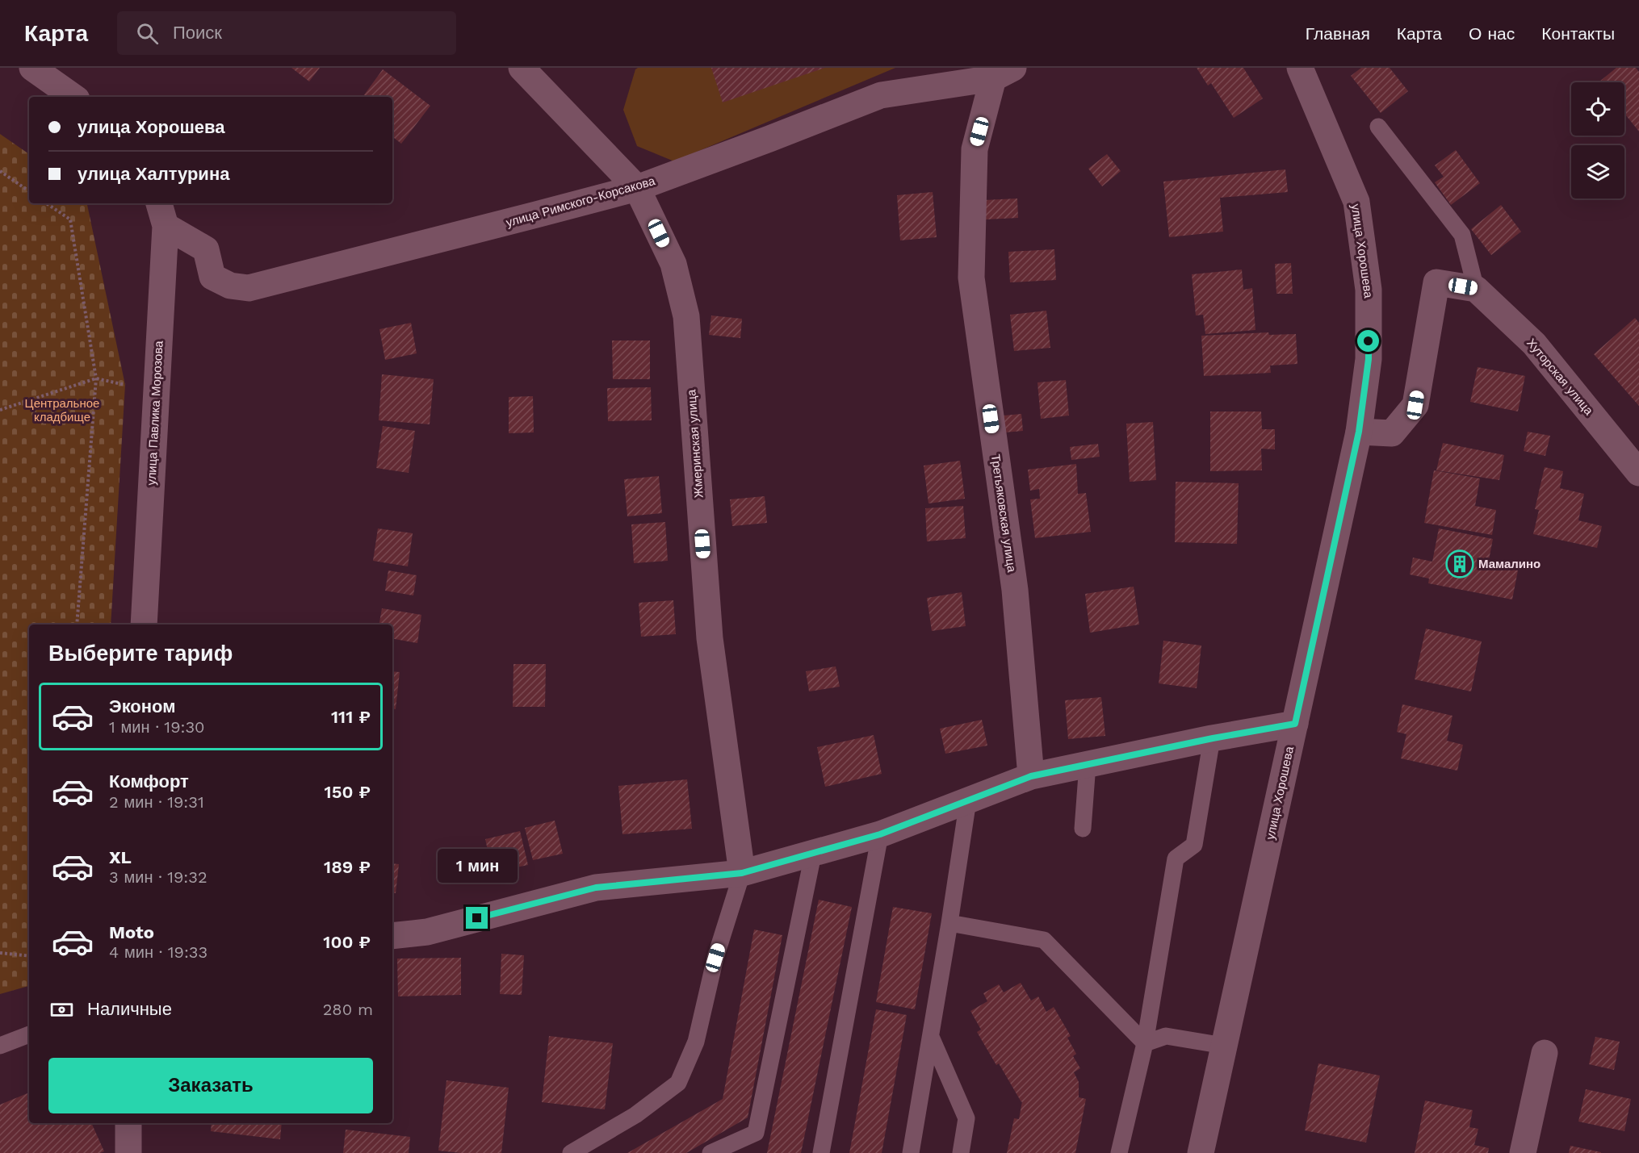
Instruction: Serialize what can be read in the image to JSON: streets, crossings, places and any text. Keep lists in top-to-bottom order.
{
  "streets": {
    "street": [
      "улица Римского-Корсакова",
      "улица Хорошева",
      "Хуторская улица",
      "улица Павлика Морозова",
      "Жмеринская улица",
      "Третьяковская улица"
    ]
  },
  "crossings": [
    ["улица Римского-Корсакова", "улица Павлика Морозова"],
    ["улица Римского-Корсакова", "Жмеринская улица"],
    ["улица Римского-Корсакова", "Третьяковская улица"]
  ],
  "parks": ["Центральное кладбище"],
  "places": {
    "building": ["Мамалино"]
  },
  "page": {
    "header": "Карта",
    "search": "Поиск",
    "nav": [
      "Главная",
      "Карта",
      "О нас",
      "Контакты"
    ],
    "banner": ["улица Хорошева", "улица Халтурина"],
    "heading": "Выберите тариф",
    "list": [
      {
        "name": "Эконом",
        "note": "1 мин · 19:30",
        "value": "111 ₽"
      },
      {
        "name": "Комфорт",
        "note": "2 мин · 19:31",
        "value": "150 ₽"
      },
      {
        "name": "XL",
        "note": "3 мин · 19:32",
        "value": "189 ₽"
      },
      {
        "name": "Moto",
        "note": "4 мин · 19:33",
        "value": "100 ₽"
      }
    ],
    "bubble": "1 мин",
    "pay": ["Наличные", "280 m"],
    "buttons": "Заказать"
  }
}
